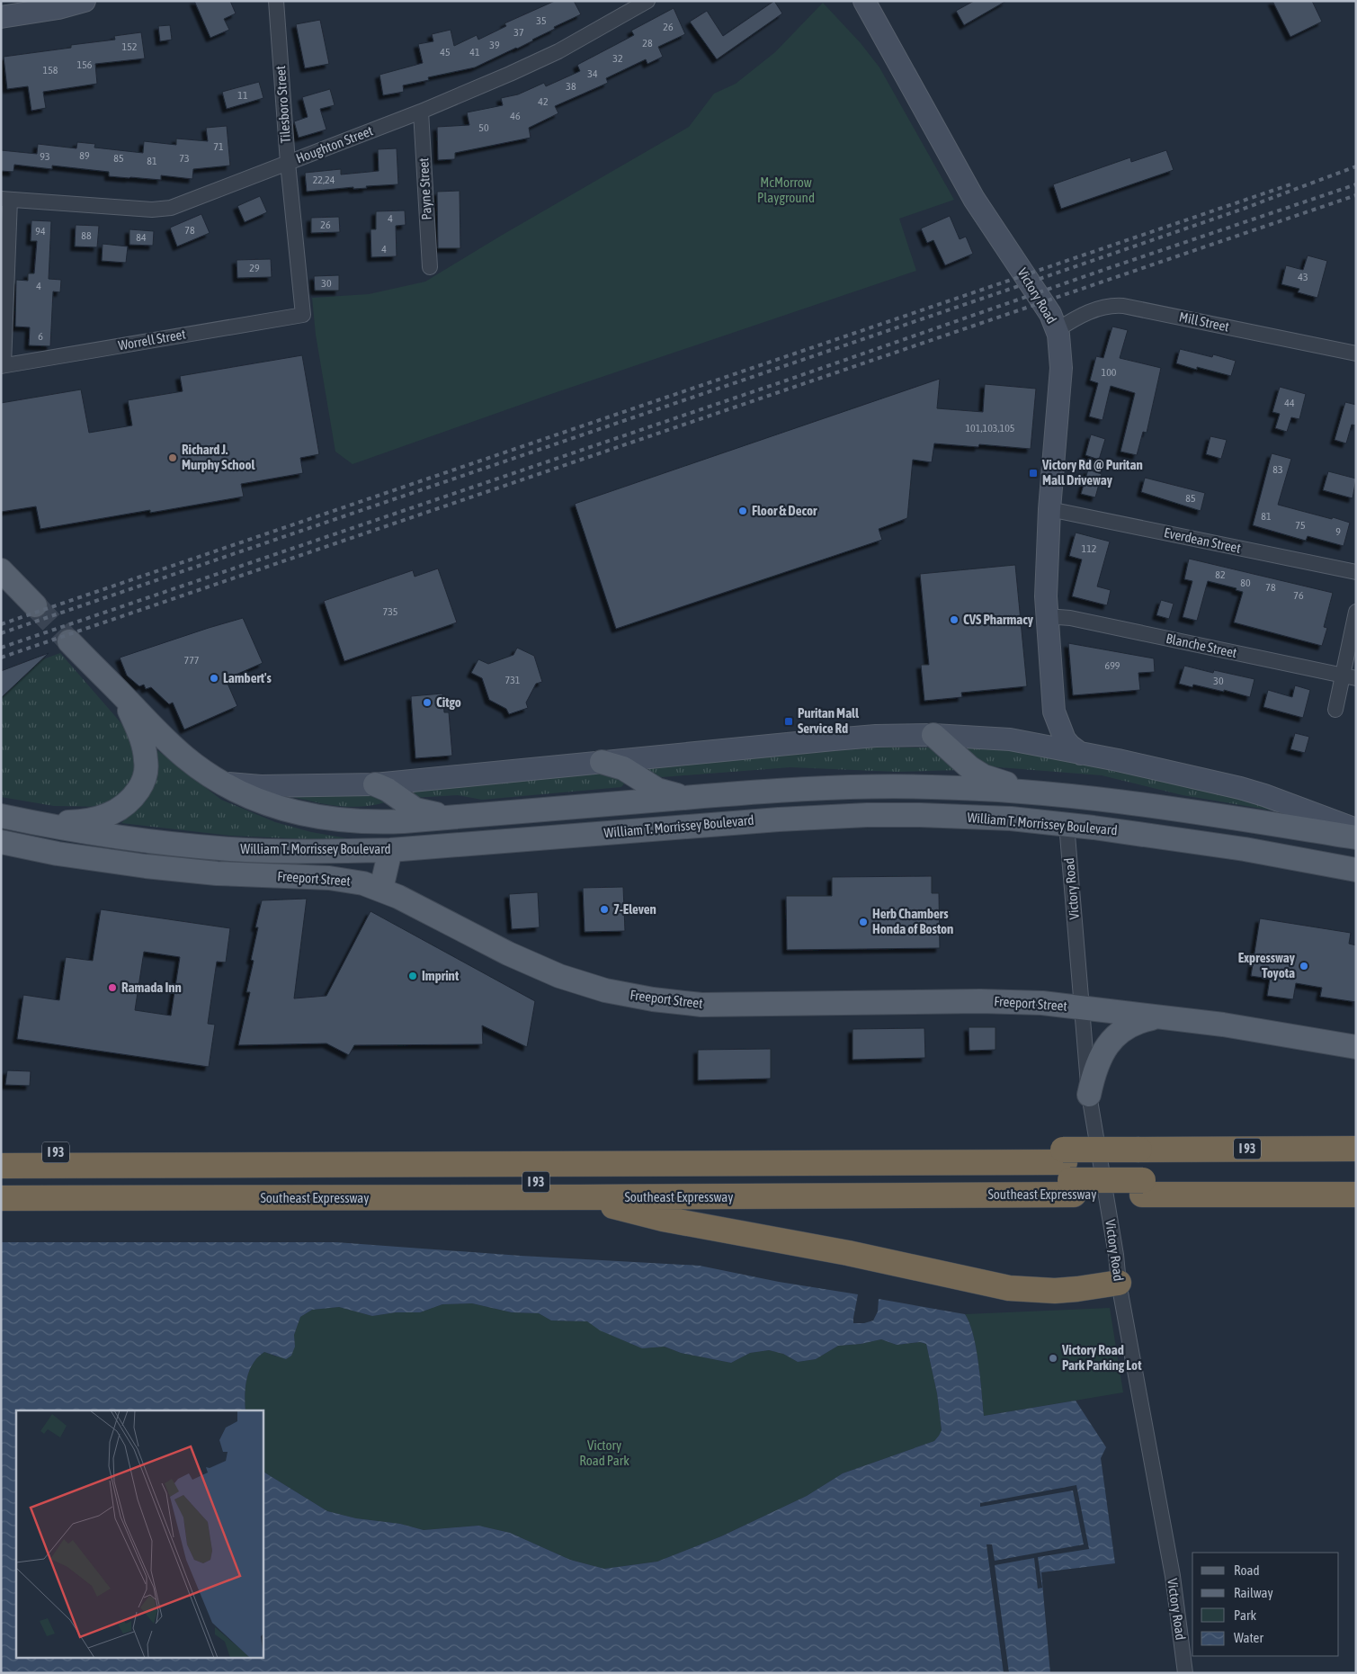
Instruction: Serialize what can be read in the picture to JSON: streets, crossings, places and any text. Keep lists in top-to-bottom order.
{
  "streets": {
    "highway": ["I 93", "Southeast Expressway"],
    "main road": ["Victory Road", "William T. Morrissey Boulevard", "Freeport Street"],
    "street": [
      "Tilesboro Street",
      "Houghton Street",
      "Payne Street",
      "Mill Street",
      "Worrell Street",
      "Everdean Street",
      "Blanche Street"
    ]
  },
  "crossings": [
    ["Tilesboro Street", "Houghton Street"],
    ["Tilesboro Street", "Worrell Street"],
    ["Houghton Street", "Payne Street"],
    ["Victory Road", "Mill Street"],
    ["Victory Road", "Everdean Street"],
    ["Victory Road", "Blanche Street"],
    ["Victory Road", "William T. Morrissey Boulevard"],
    ["Victory Road", "Freeport Street"],
    ["I 93", "Southeast Expressway"]
  ],
  "parks": ["McMorrow Playground", "Victory Road Park"],
  "places": {
    "other": [
      "Richard J. Murphy School",
      "Floor & Decor",
      "CVS Pharmacy",
      "Lambert's",
      "Citgo",
      "7-Eleven",
      "Herb Chambers Honda of Boston",
      "Expressway Toyota",
      "Imprint",
      "Ramada Inn",
      "Victory Road Park Parking Lot"
    ],
    "transit": ["Victory Rd @ Puritan Mall Driveway", "Puritan Mall Service Rd"]
  },
  "house_numbers": [
    "35",
    "26",
    "37",
    "28",
    "39",
    "152",
    "45",
    "41",
    "32",
    "156",
    "158",
    "34",
    "38",
    "11",
    "42",
    "46",
    "50",
    "71",
    "89",
    "93",
    "85",
    "73",
    "81",
    "22,24",
    "4",
    "26",
    "78",
    "94",
    "88",
    "84",
    "4",
    "29",
    "43",
    "30",
    "4",
    "6",
    "100",
    "44",
    "101,103,105",
    "83",
    "85",
    "81",
    "75",
    "9",
    "112",
    "82",
    "80",
    "78",
    "76",
    "735",
    "777",
    "699",
    "731",
    "30"
  ],
  "legend": [
    "Road",
    "Railway",
    "Park",
    "Water"
  ]
}
